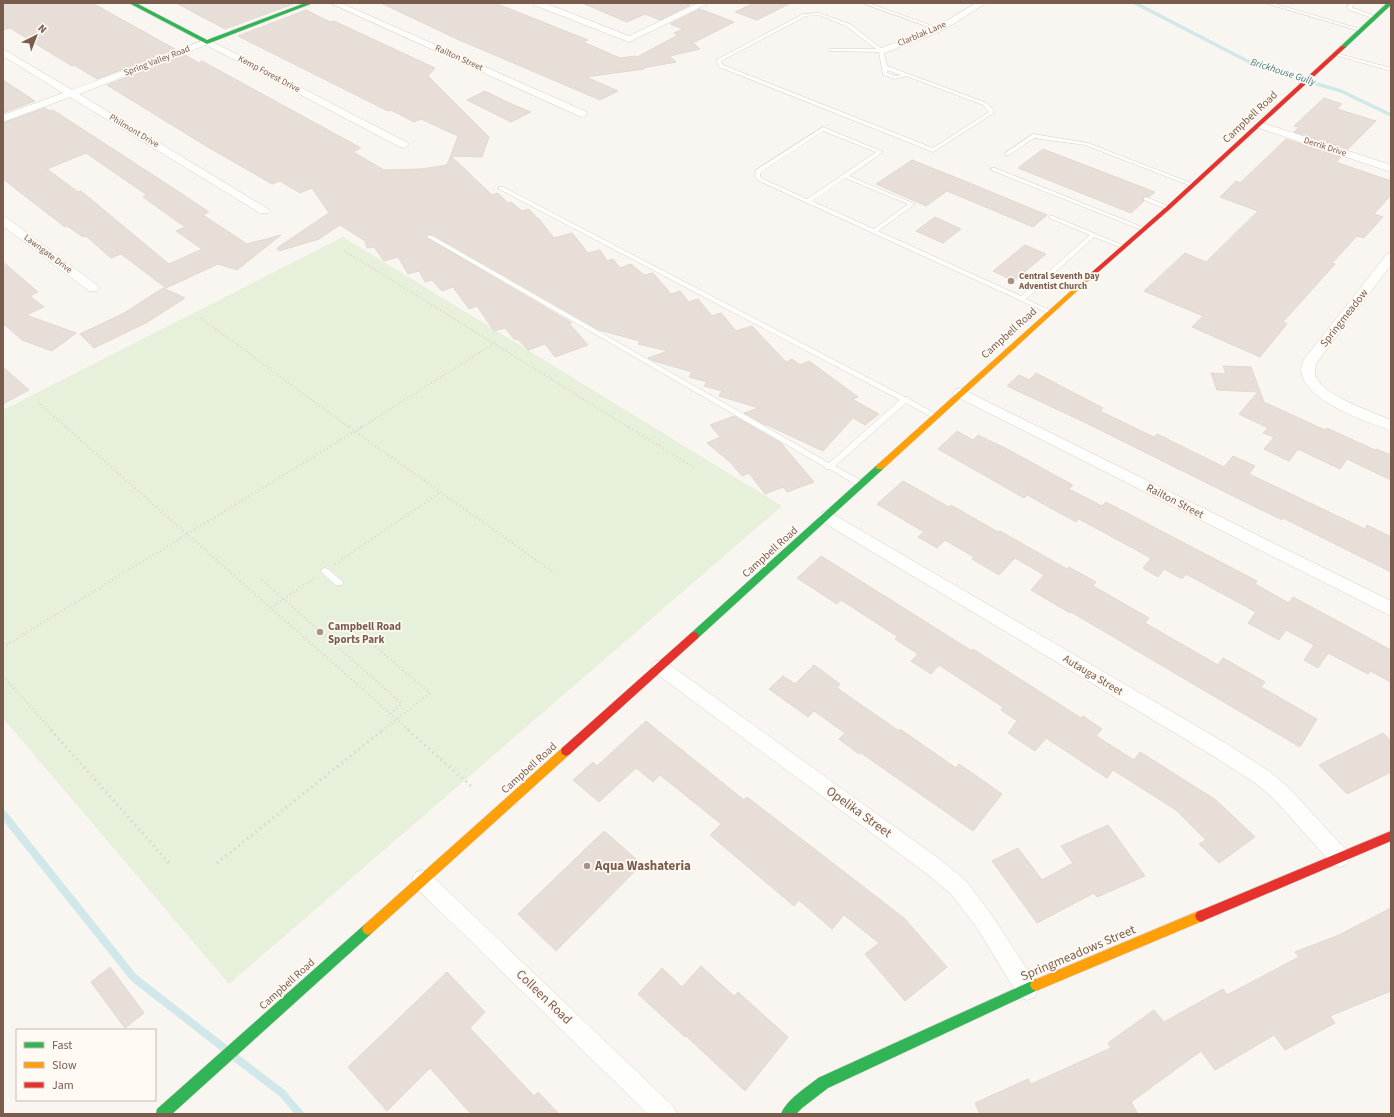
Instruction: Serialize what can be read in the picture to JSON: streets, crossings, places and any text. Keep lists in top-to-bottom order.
{
  "streets": {
    "street": [
      "Clarblak Lane",
      "Railton Street",
      "Spring Valley Road",
      "Kemp Forest Drive",
      "Campbell Road",
      "Philmont Drive",
      "Derrik Drive",
      "Lawngate Drive",
      "Springmeadow",
      "Autauga Street",
      "Opelika Street",
      "Springmeadows Street",
      "Colleen Road"
    ]
  },
  "crossings": [
    ["Railton Street", "Campbell Road"],
    ["Spring Valley Road", "Kemp Forest Drive"],
    ["Spring Valley Road", "Philmont Drive"],
    ["Campbell Road", "Derrik Drive"],
    ["Campbell Road", "Autauga Street"],
    ["Campbell Road", "Opelika Street"],
    ["Campbell Road", "Colleen Road"],
    ["Autauga Street", "Springmeadows Street"],
    ["Opelika Street", "Springmeadows Street"]
  ],
  "water": ["Brickhouse Gully"],
  "places": ["Central Seventh Day Adventist Church", "Campbell Road Sports Park", "Aqua Washateria"],
  "legend": ["Fast", "Slow", "Jam"],
  "north": "top right"
}
